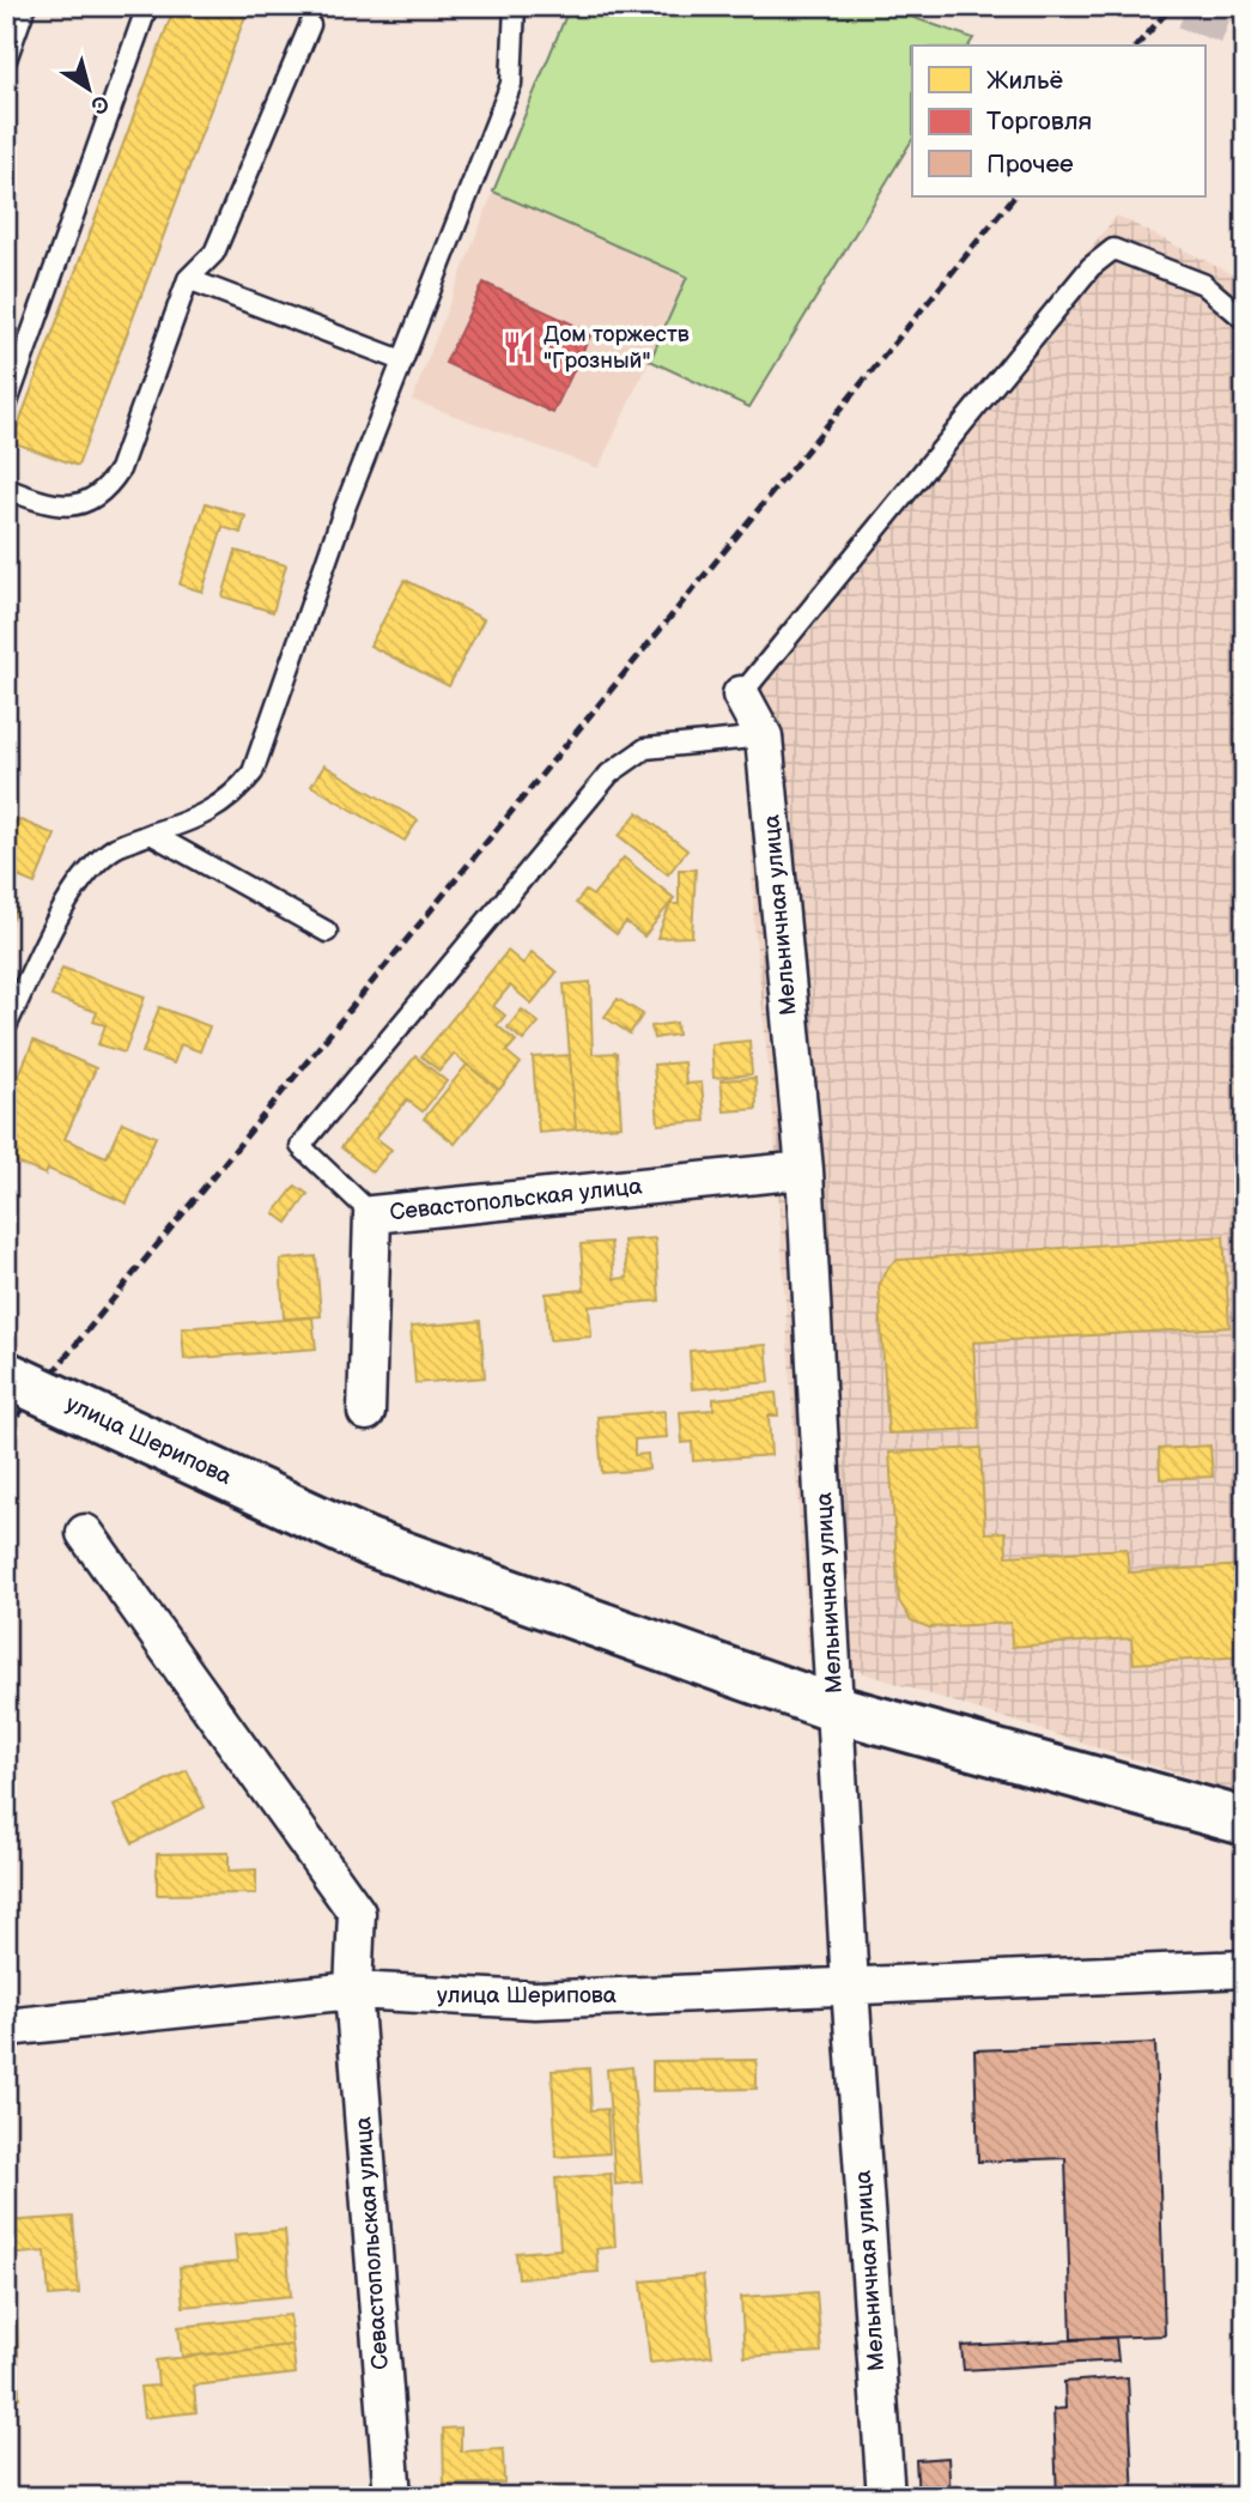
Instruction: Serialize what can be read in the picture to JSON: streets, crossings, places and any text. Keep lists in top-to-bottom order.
{
  "streets": {
    "main road": ["улица Шерипова"],
    "street": ["Мельничная улица", "Севастопольская улица"]
  },
  "crossings": [
    ["Мельничная улица", "Севастопольская улица"],
    ["Мельничная улица", "улица Шерипова"],
    ["Севастопольская улица", "улица Шерипова"]
  ],
  "places": {
    "restaurant": ["Дом торжеств \"Грозный\""]
  },
  "legend": ["Жильё", "Торговля", "Прочее"],
  "north": "bottom right"
}
